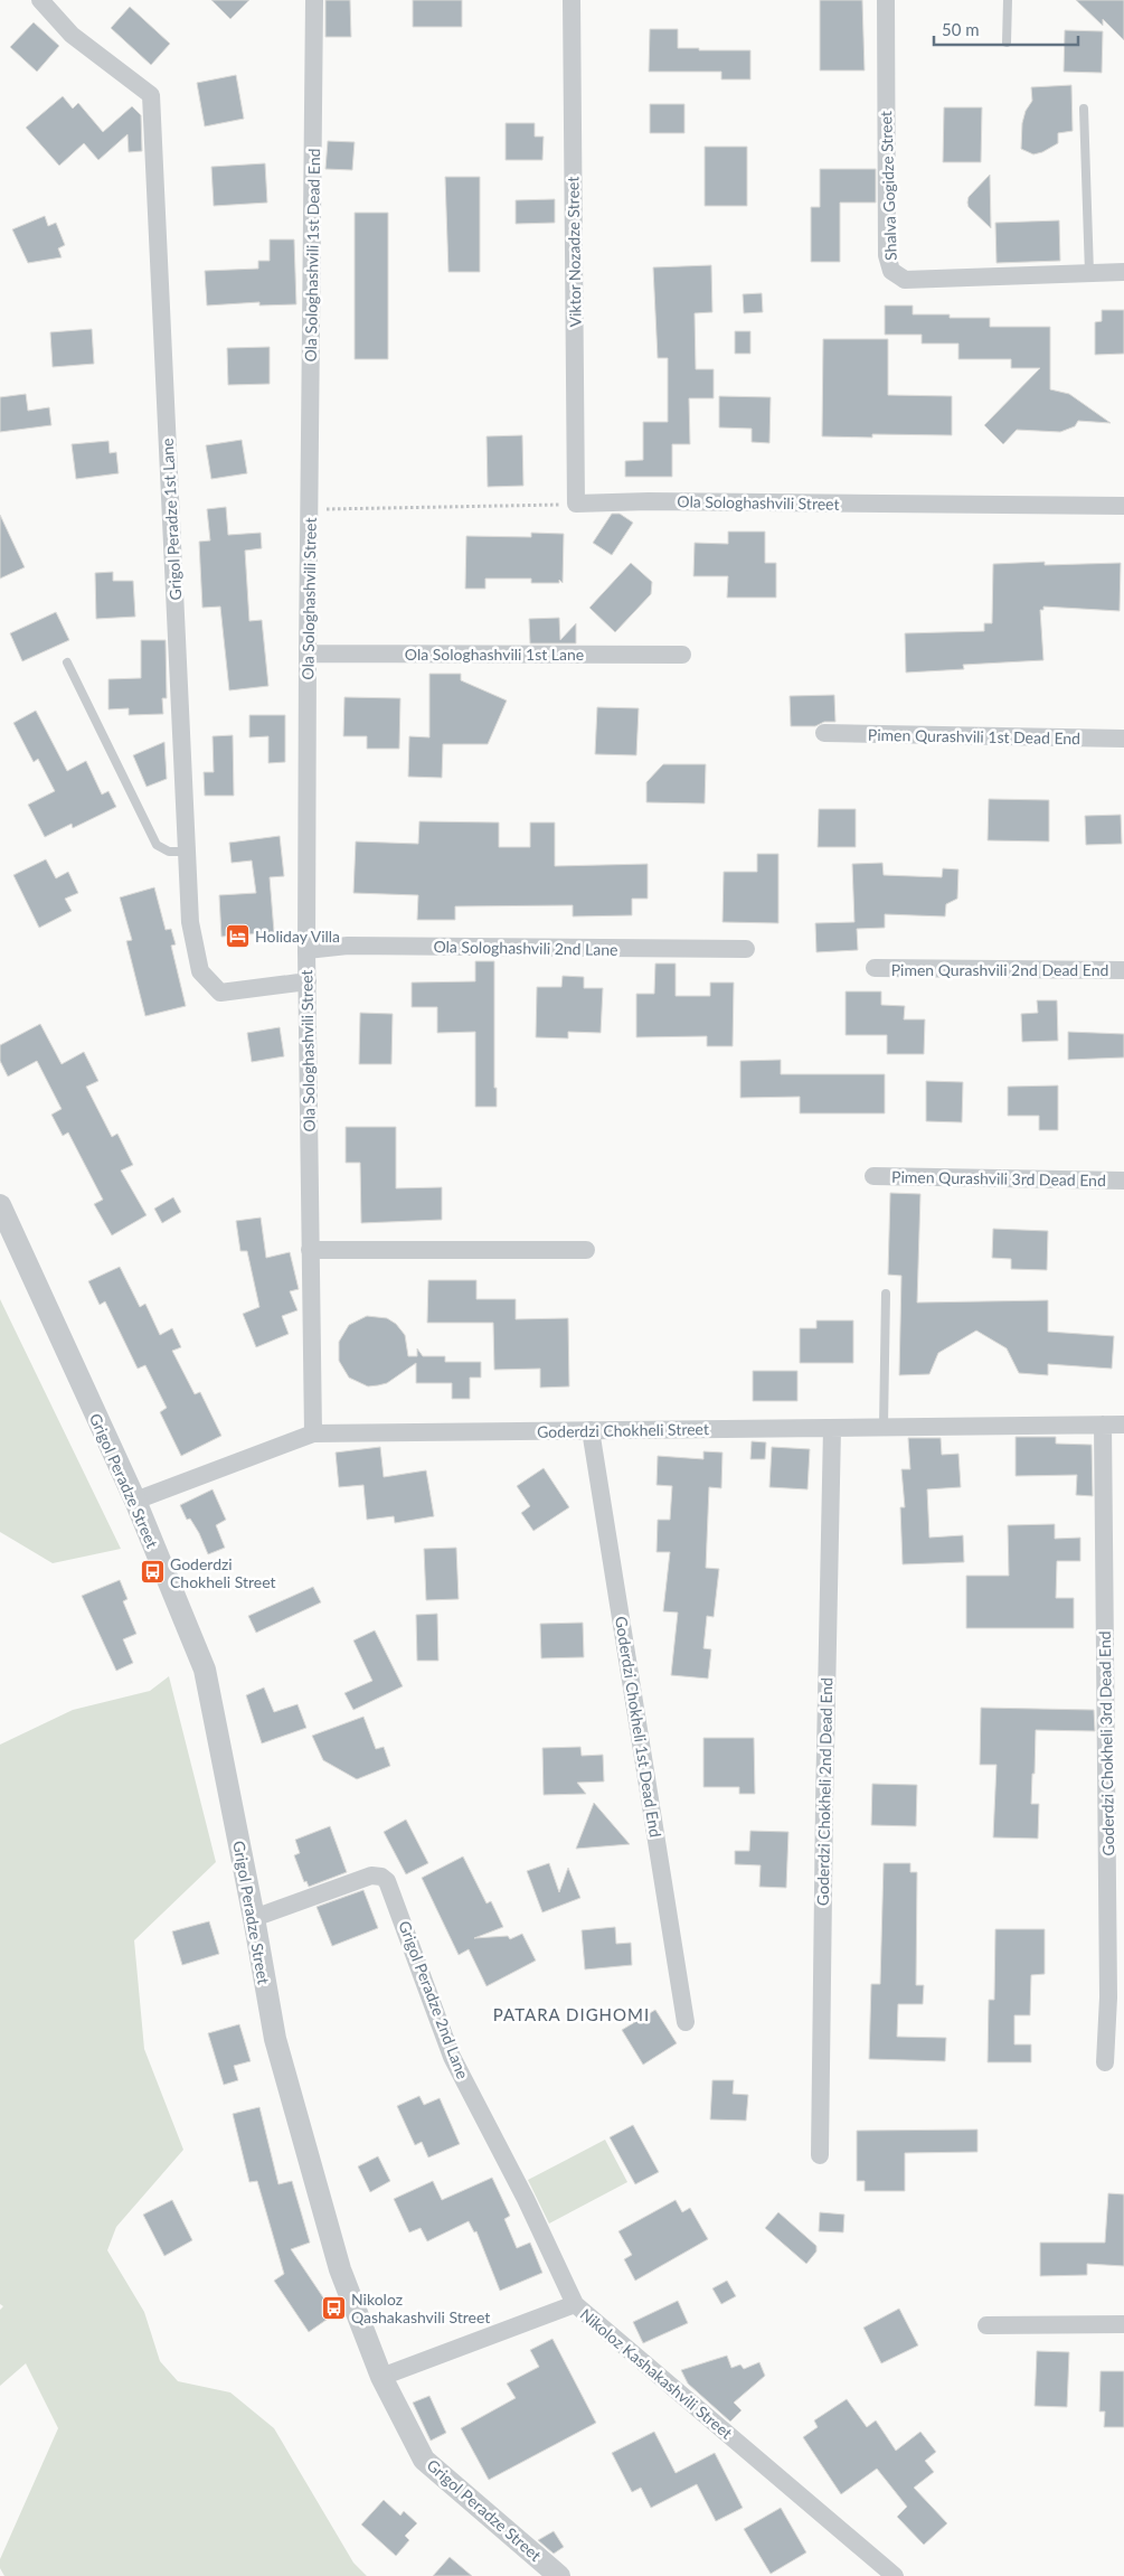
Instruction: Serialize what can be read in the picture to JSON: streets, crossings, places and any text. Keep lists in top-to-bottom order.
{
  "streets": {
    "street": [
      "Shalva Gogidze Street",
      "Viktor Nozadze Street",
      "Ola Sologhashvili 1st Dead End",
      "Ola Sologhashvili Street",
      "Grigol Peradze 1st Lane",
      "Ola Sologhashvili 1st Lane",
      "Pimen Qurashvili 1st Dead End",
      "Ola Sologhashvili 2nd Lane",
      "Pimen Qurashvili 2nd Dead End",
      "Pimen Qurashvili 3rd Dead End",
      "Goderdzi Chokheli Street",
      "Grigol Peradze Street",
      "Goderdzi Chokheli 1st Dead End",
      "Goderdzi Chokheli 3rd Dead End",
      "Goderdzi Chokheli 2nd Dead End",
      "Grigol Peradze 2nd Lane",
      "Nikoloz Kashakashvili Street"
    ]
  },
  "crossings": [
    ["Viktor Nozadze Street", "Ola Sologhashvili Street"],
    ["Ola Sologhashvili 1st Dead End", "Ola Sologhashvili Street"],
    ["Ola Sologhashvili Street", "Grigol Peradze 1st Lane"],
    ["Ola Sologhashvili Street", "Ola Sologhashvili 1st Lane"],
    ["Ola Sologhashvili Street", "Ola Sologhashvili 2nd Lane"],
    ["Ola Sologhashvili Street", "Goderdzi Chokheli Street"],
    ["Goderdzi Chokheli Street", "Grigol Peradze Street"],
    ["Goderdzi Chokheli Street", "Goderdzi Chokheli 1st Dead End"],
    ["Goderdzi Chokheli Street", "Goderdzi Chokheli 3rd Dead End"],
    ["Goderdzi Chokheli Street", "Goderdzi Chokheli 2nd Dead End"],
    ["Grigol Peradze Street", "Grigol Peradze 2nd Lane"],
    ["Grigol Peradze Street", "Nikoloz Kashakashvili Street"],
    ["Grigol Peradze 2nd Lane", "Nikoloz Kashakashvili Street"]
  ],
  "districts": ["PATARA DIGHOMI"],
  "places": {
    "hotel": ["Holiday Villa"],
    "bus stop": ["Goderdzi Chokheli Street", "Nikoloz Qashakashvili Street"]
  },
  "scale_bar": "50 m"
}
